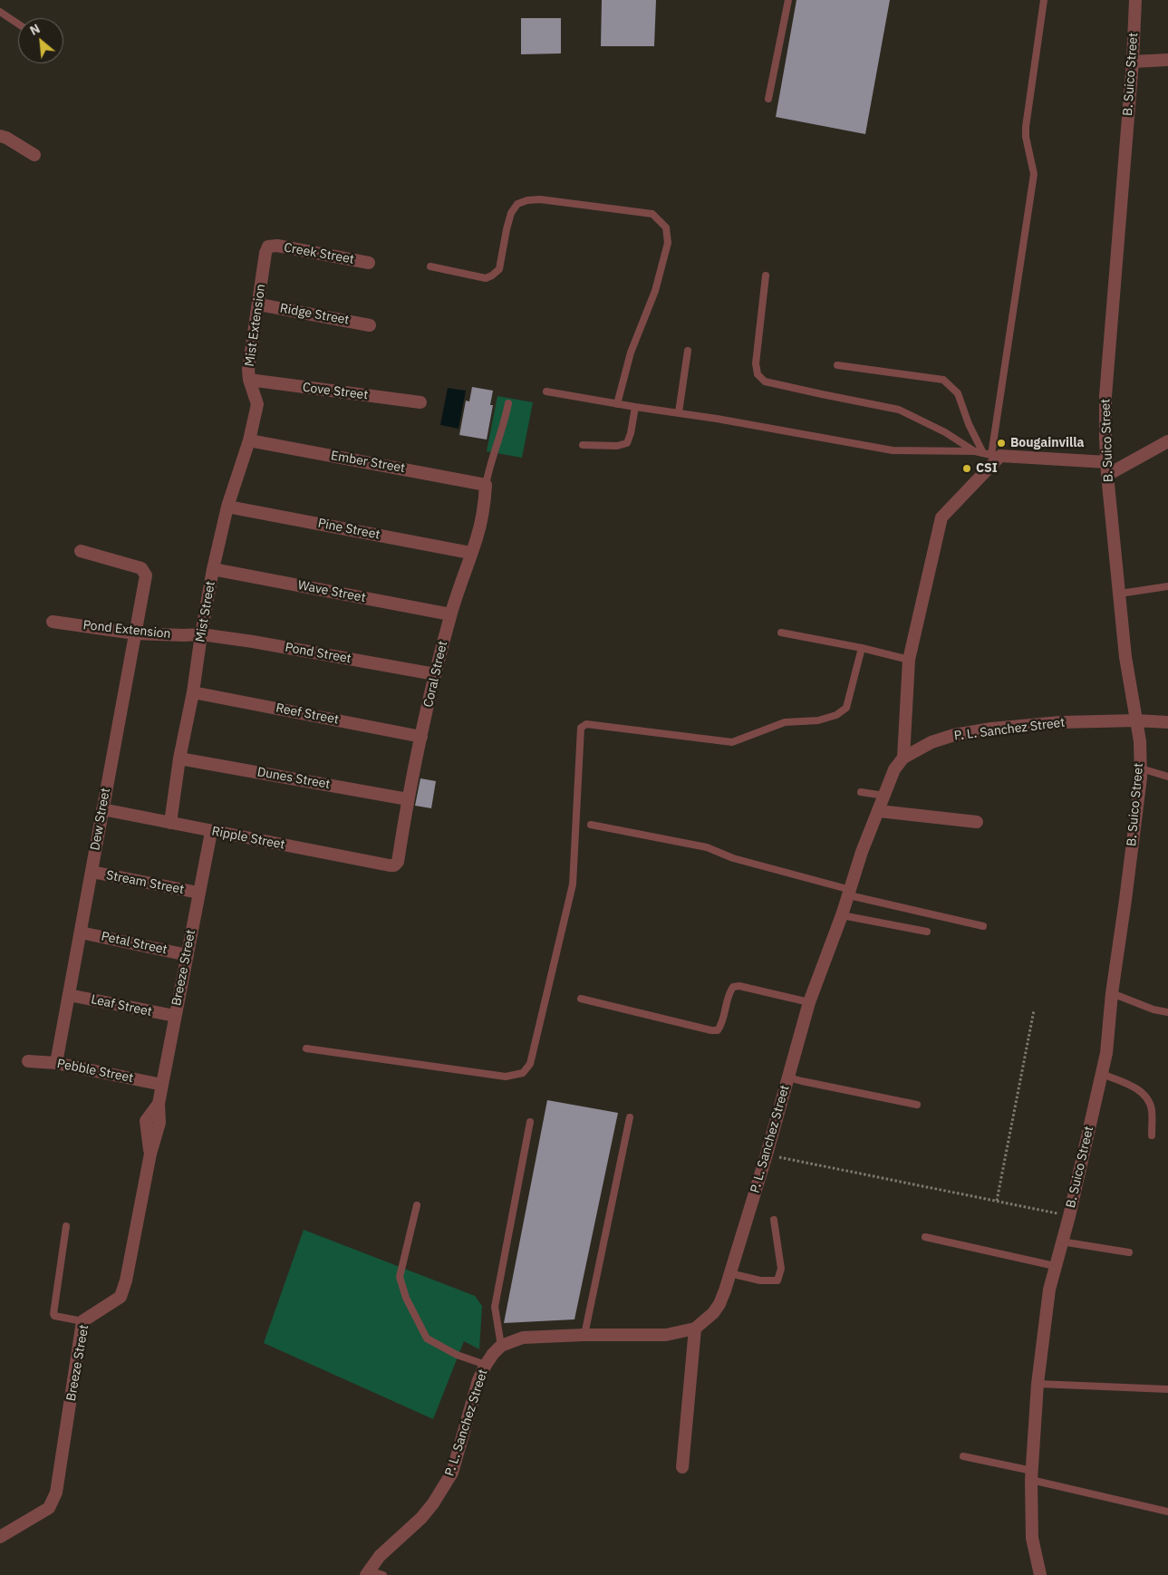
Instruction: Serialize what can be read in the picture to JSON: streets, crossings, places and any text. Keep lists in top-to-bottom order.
{
  "streets": {
    "street": [
      "B. Suico Street",
      "Creek Street",
      "Ridge Street",
      "Mist Extension",
      "Cove Street",
      "Ember Street",
      "Pine Street",
      "Wave Street",
      "Mist Street",
      "Pond Extension",
      "Pond Street",
      "Coral Street",
      "Reef Street",
      "P. L. Sanchez Street",
      "Dunes Street",
      "Dew Street",
      "Ripple Street",
      "Stream Street",
      "Petal Street",
      "Breeze Street",
      "Leaf Street",
      "Pebble Street"
    ]
  },
  "crossings": [
    ["B. Suico Street", "P. L. Sanchez Street"],
    ["Creek Street", "Mist Extension"],
    ["Ridge Street", "Mist Extension"],
    ["Mist Extension", "Cove Street"],
    ["Mist Extension", "Mist Street"],
    ["Ember Street", "Mist Street"],
    ["Ember Street", "Coral Street"],
    ["Pine Street", "Mist Street"],
    ["Pine Street", "Coral Street"],
    ["Wave Street", "Mist Street"],
    ["Wave Street", "Coral Street"],
    ["Mist Street", "Pond Extension"],
    ["Mist Street", "Pond Street"],
    ["Mist Street", "Reef Street"],
    ["Mist Street", "Dunes Street"],
    ["Mist Street", "Ripple Street"],
    ["Pond Extension", "Pond Street"],
    ["Pond Extension", "Dew Street"],
    ["Pond Street", "Coral Street"],
    ["Coral Street", "Reef Street"],
    ["Coral Street", "Dunes Street"],
    ["Coral Street", "Ripple Street"],
    ["Dew Street", "Ripple Street"],
    ["Dew Street", "Stream Street"],
    ["Dew Street", "Petal Street"],
    ["Dew Street", "Leaf Street"],
    ["Dew Street", "Pebble Street"],
    ["Ripple Street", "Breeze Street"],
    ["Stream Street", "Breeze Street"],
    ["Petal Street", "Breeze Street"],
    ["Breeze Street", "Leaf Street"],
    ["Breeze Street", "Pebble Street"]
  ],
  "places": ["Bougainvilla", "CSI"],
  "north": "top left"
}
